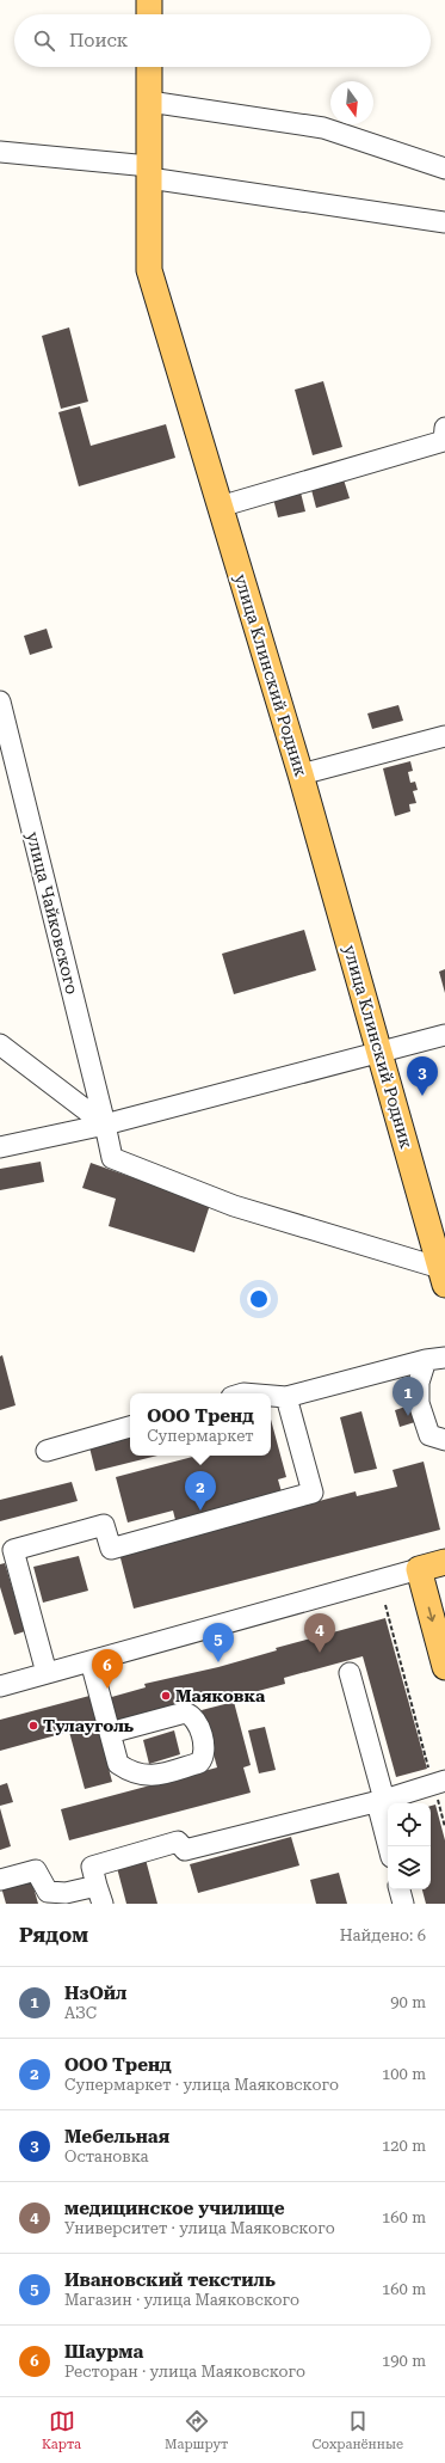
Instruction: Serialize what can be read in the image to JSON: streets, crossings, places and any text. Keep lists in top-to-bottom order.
{
  "streets": {
    "main road": ["улица Клинский Родник"],
    "street": ["улица Чайковского"]
  },
  "crossings": [
    ["улица Клинский Родник", "улица Чайковского"]
  ],
  "places": ["Маяковка", "Тулауголь"],
  "north": "bottom",
  "page": {
    "search": "Поиск",
    "pins": [
      "3",
      "1",
      "2",
      "4",
      "5",
      "6"
    ],
    "popup": ["ООО Тренд", "Супермаркет"],
    "heading": ["Рядом", "Найдено: 6"],
    "list": [
      {
        "mark": "1",
        "name": "НзОйл",
        "note": "АЗС",
        "value": "90 m"
      },
      {
        "mark": "2",
        "name": "ООО Тренд",
        "note": "Супермаркет · улица Маяковского",
        "value": "100 m"
      },
      {
        "mark": "3",
        "name": "Мебельная",
        "note": "Остановка",
        "value": "120 m"
      },
      {
        "mark": "4",
        "name": "медицинское училище",
        "note": "Университет · улица Маяковского",
        "value": "160 m"
      },
      {
        "mark": "5",
        "name": "Ивановский текстиль",
        "note": "Магазин · улица Маяковского",
        "value": "160 m"
      },
      {
        "mark": "6",
        "name": "Шаурма",
        "note": "Ресторан · улица Маяковского",
        "value": "190 m"
      }
    ],
    "nav": ["Карта", "Маршрут", "Сохранённые"]
  }
}
